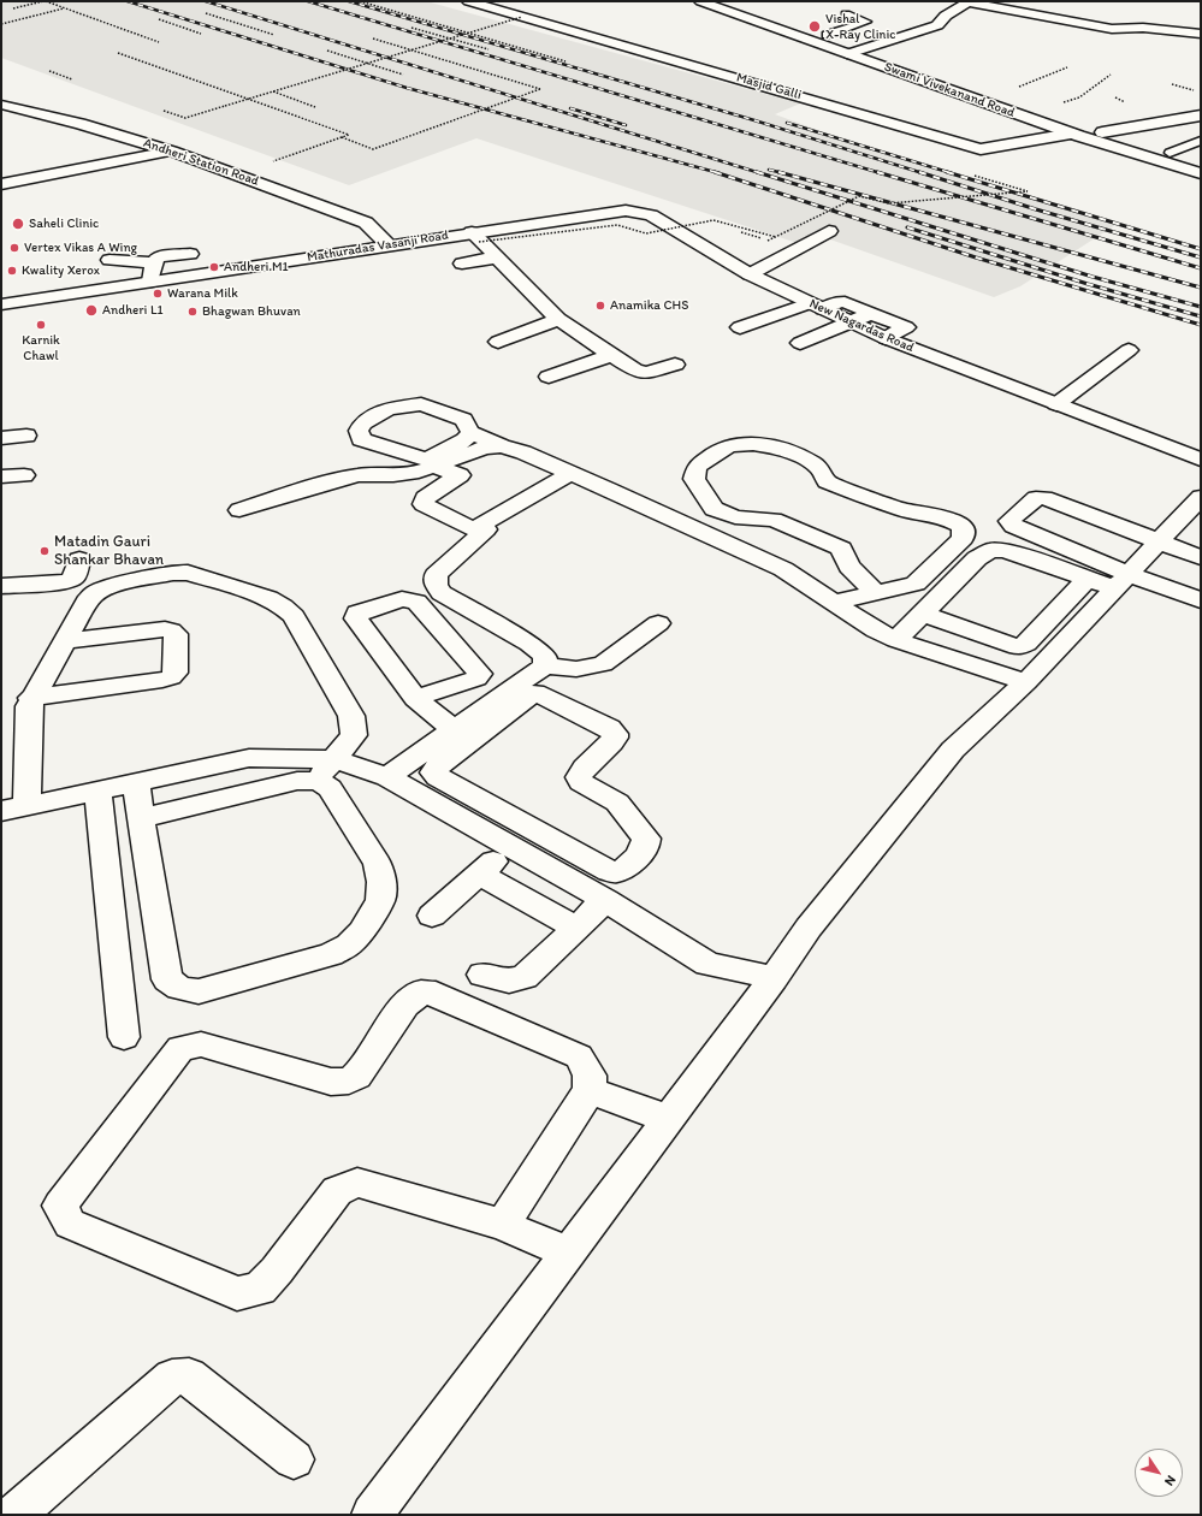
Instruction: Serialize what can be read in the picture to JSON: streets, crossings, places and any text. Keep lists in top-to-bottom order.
{
  "streets": {
    "street": [
      "Masjid Galli",
      "Swami Vivekanand Road",
      "Andheri Station Road",
      "Mathuradas Vasanji Road",
      "New Nagardas Road"
    ]
  },
  "crossings": [
    ["Masjid Galli", "Swami Vivekanand Road"],
    ["Andheri Station Road", "Mathuradas Vasanji Road"],
    ["Mathuradas Vasanji Road", "New Nagardas Road"]
  ],
  "places": [
    "Vishal X-Ray Clinic",
    "Saheli Clinic",
    "Vertex Vikas A Wing",
    "Andheri M1",
    "Kwality Xerox",
    "Warana Milk",
    "Anamika CHS",
    "Andheri L1",
    "Bhagwan Bhuvan",
    "Karnik Chawl",
    "Matadin Gauri Shankar Bhavan"
  ],
  "north": "bottom right"
}
